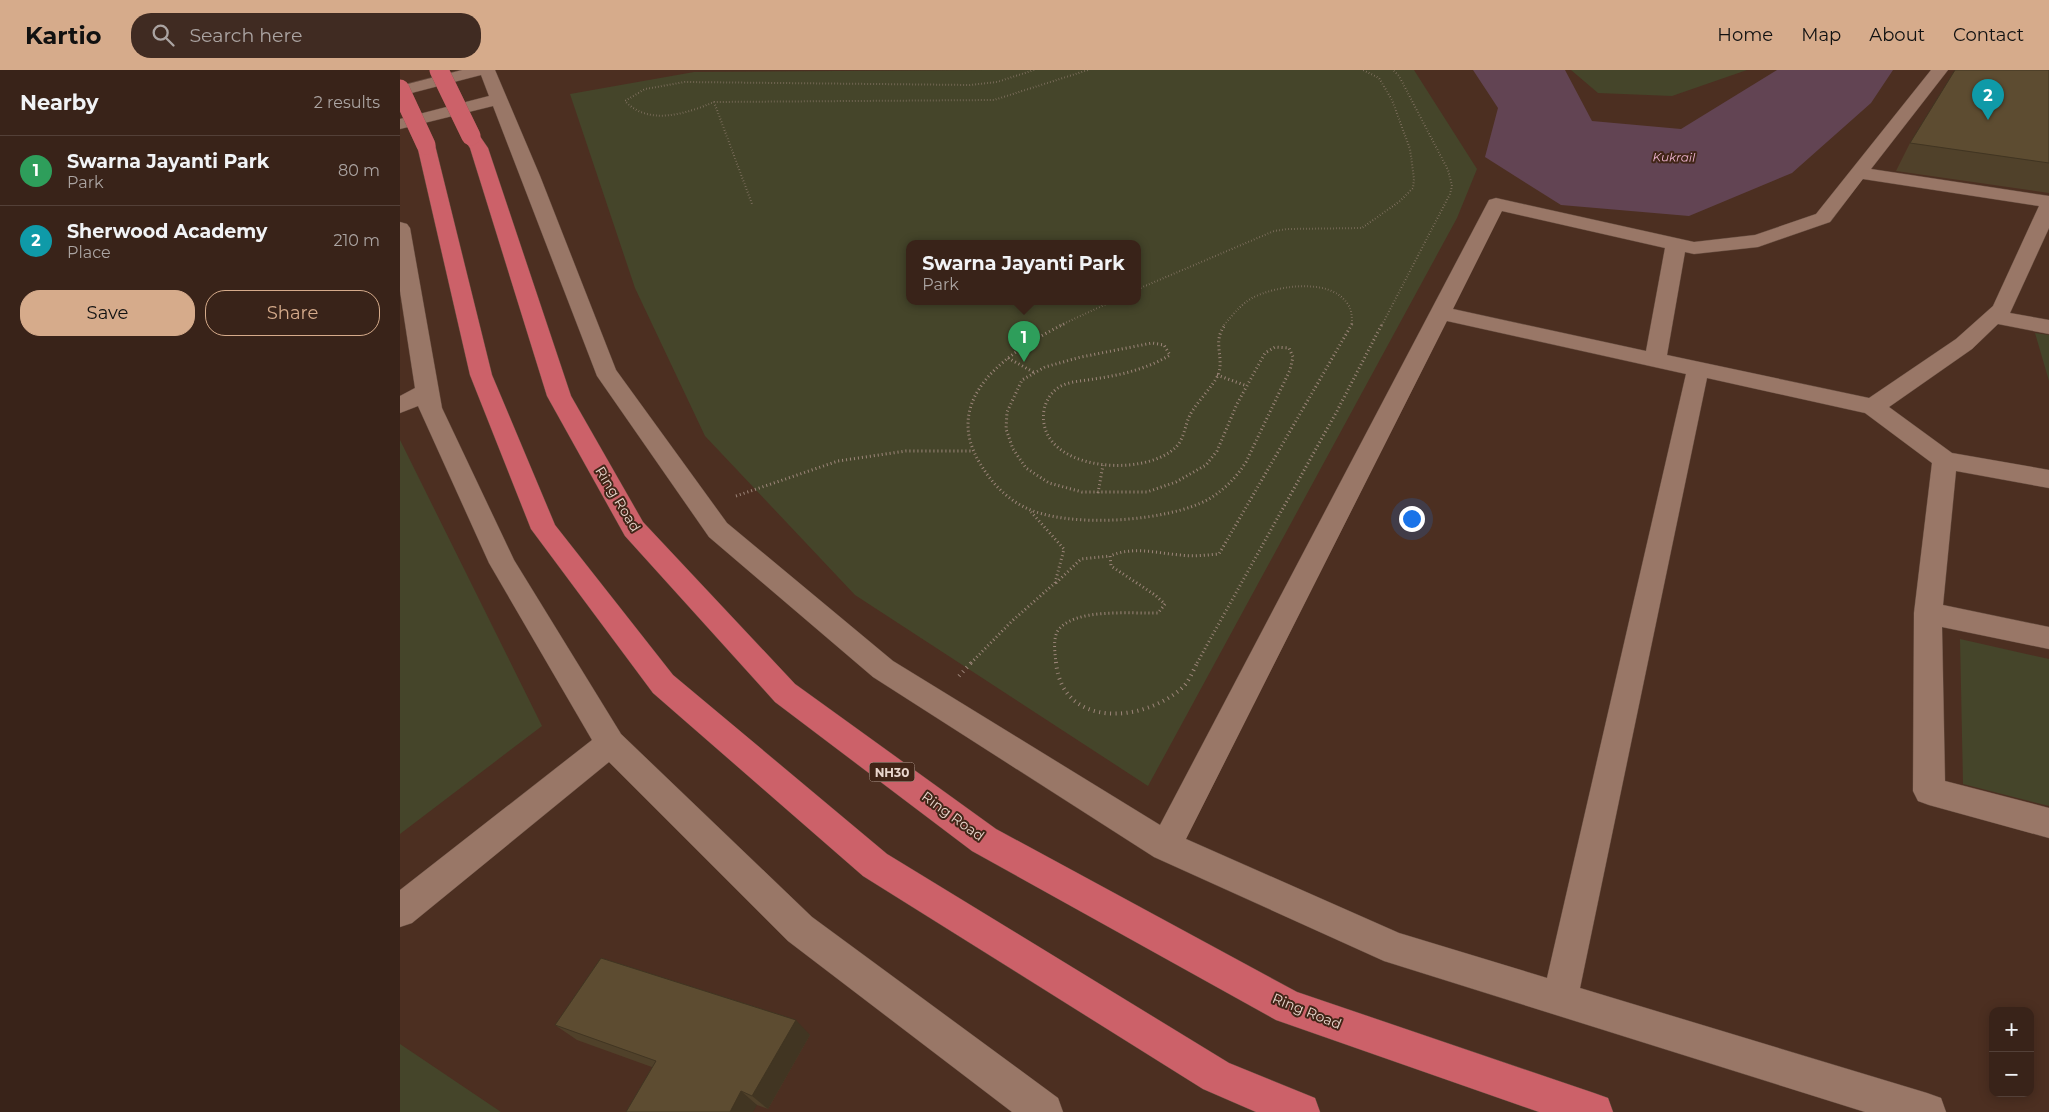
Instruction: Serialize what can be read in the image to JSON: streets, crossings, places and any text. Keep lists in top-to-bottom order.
{
  "streets": {
    "highway": ["Ring Road", "NH30"]
  },
  "water": ["Kukrail"],
  "page": {
    "header": "Kartio",
    "search": "Search here",
    "nav": [
      "Home",
      "Map",
      "About",
      "Contact"
    ],
    "heading": ["Nearby", "2 results"],
    "pins": ["2", "1"],
    "list": [
      {
        "mark": "1",
        "name": "Swarna Jayanti Park",
        "note": "Park",
        "value": "80 m"
      },
      {
        "mark": "2",
        "name": "Sherwood Academy",
        "note": "Place",
        "value": "210 m"
      }
    ],
    "popup": ["Swarna Jayanti Park", "Park"],
    "buttons": ["Save", "Share"],
    "map_buttons": ["+", "−"]
  }
}
